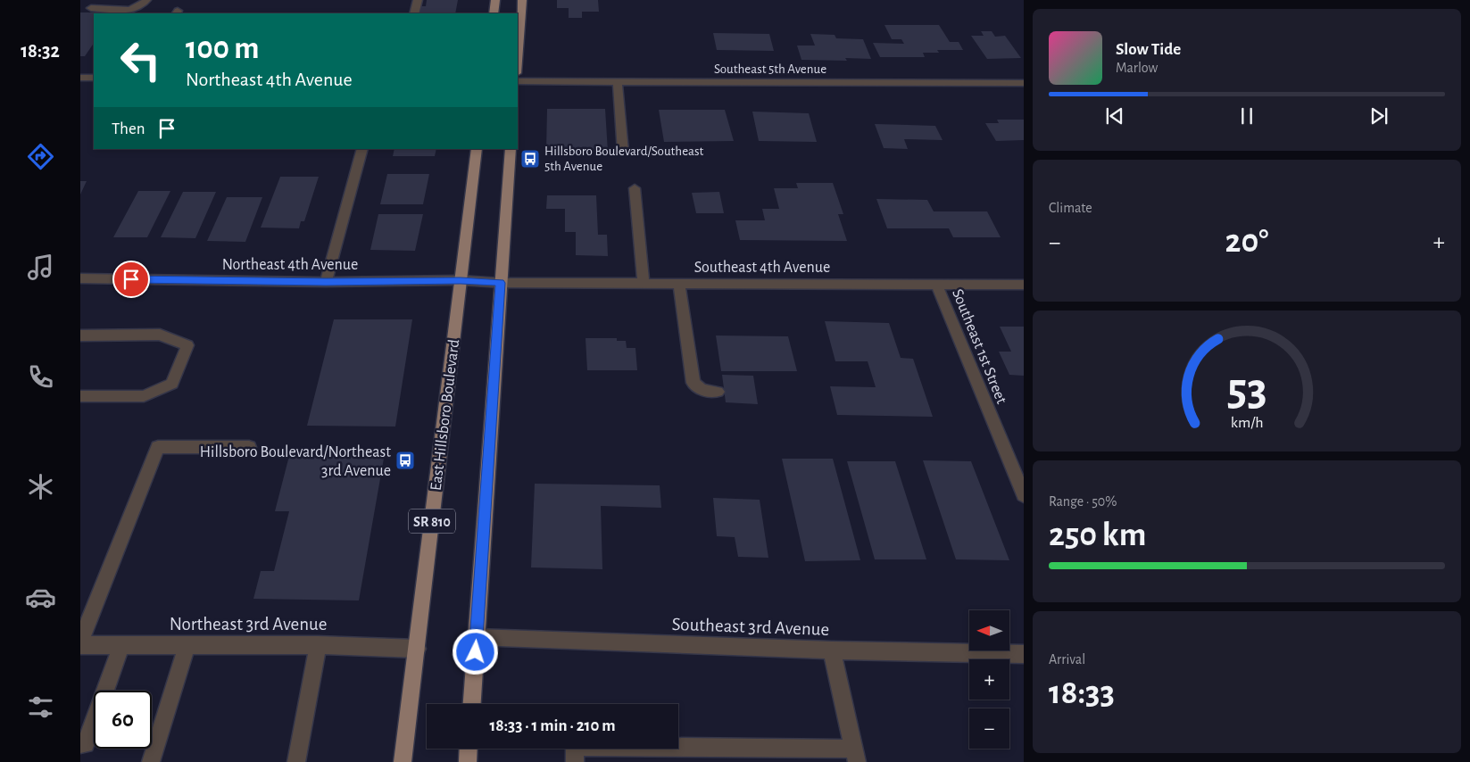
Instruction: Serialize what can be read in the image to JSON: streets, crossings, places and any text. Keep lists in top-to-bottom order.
{
  "streets": {
    "main road": ["East Hillsboro Boulevard", "SR 810"],
    "street": [
      "Southeast 5th Avenue",
      "Northeast 4th Avenue",
      "Southeast 4th Avenue",
      "Southeast 1st Street",
      "Northeast 3rd Avenue",
      "Southeast 3rd Avenue"
    ]
  },
  "crossings": [
    ["Northeast 4th Avenue", "Southeast 4th Avenue"],
    ["Northeast 4th Avenue", "East Hillsboro Boulevard"],
    ["Southeast 4th Avenue", "Southeast 1st Street"],
    ["East Hillsboro Boulevard", "Northeast 3rd Avenue"]
  ],
  "places": {
    "bus stop": ["Hillsboro Boulevard/Southeast 5th Avenue", "Hillsboro Boulevard/Northeast 3rd Avenue"]
  },
  "north": "left",
  "page": {
    "tabs": "18:32",
    "turn": ["100 m", "Northeast 4th Avenue"],
    "song": ["Slow Tide", "Marlow"],
    "then": "Then",
    "tile": [
      "Climate",
      ["Range · 50%", "250 km"],
      ["Arrival", "18:33"]
    ],
    "heat": ["−", "20°", "+"],
    "map_buttons": ["+", "−"],
    "limit": "60",
    "trip": "18:33 · 1 min · 210 m",
    "gauge": ["53", "km/h"]
  }
}
